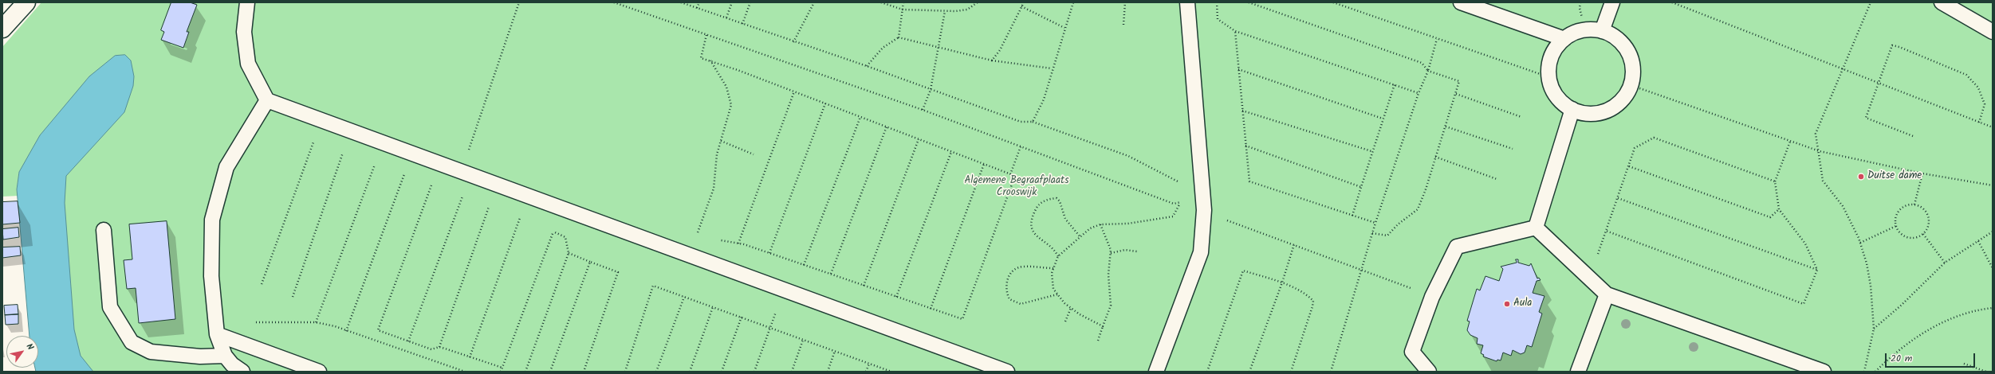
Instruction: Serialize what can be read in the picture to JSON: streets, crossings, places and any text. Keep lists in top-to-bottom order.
{
  "parks": ["Algemene Begraafplaats Crooswijk"],
  "places": ["Duitse dame", "Aula"],
  "scale_bar": "20 m",
  "north": "top right"
}
